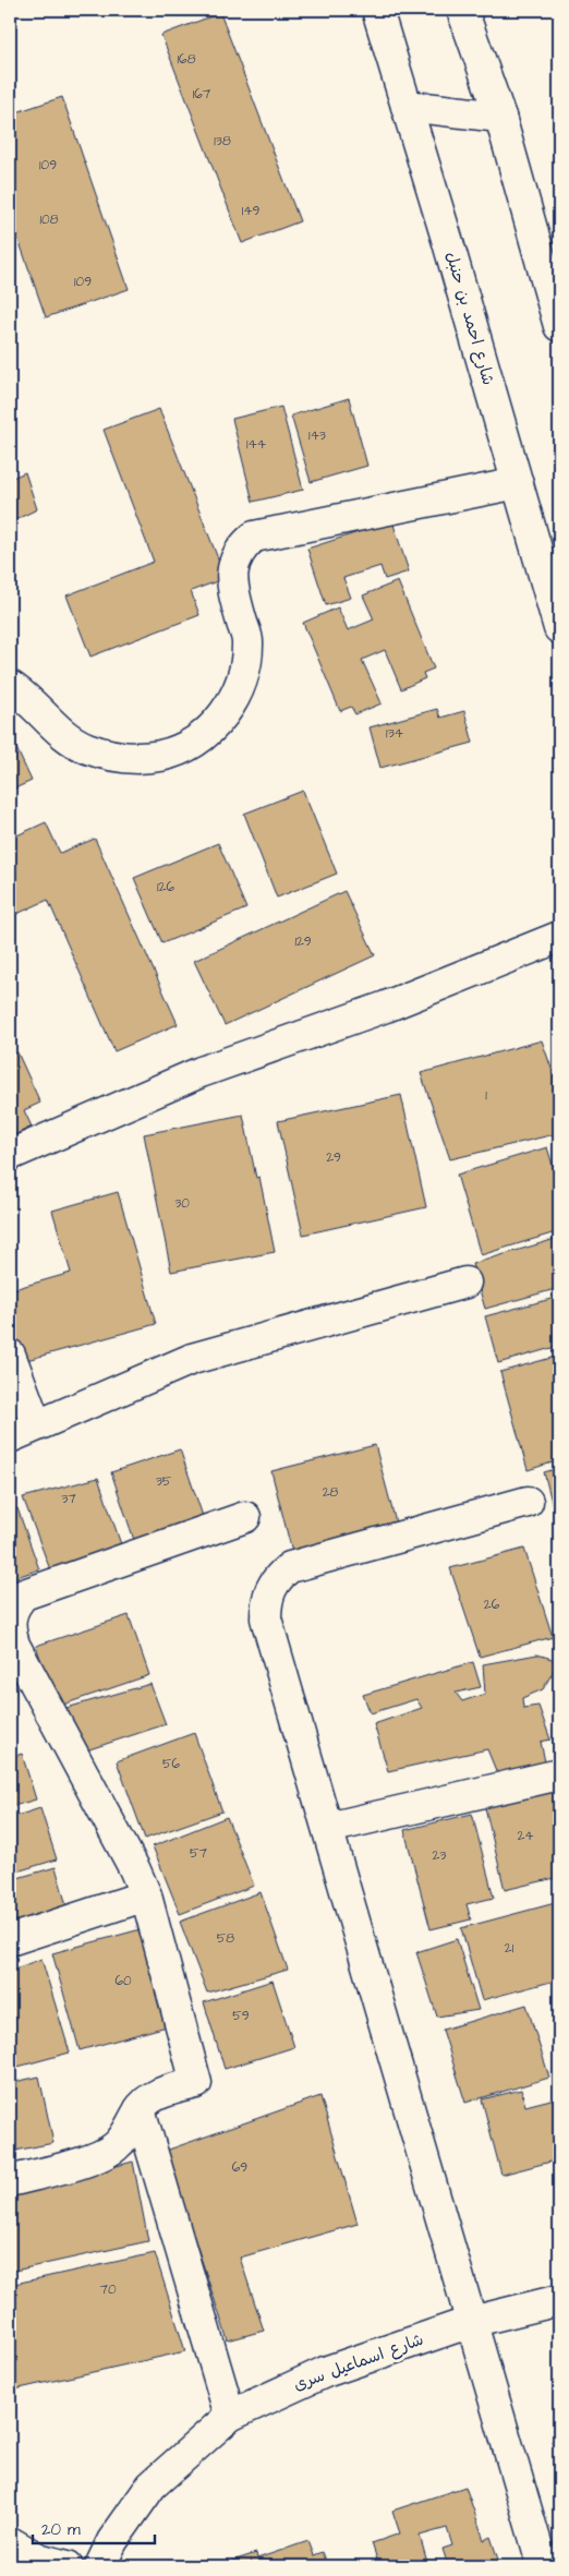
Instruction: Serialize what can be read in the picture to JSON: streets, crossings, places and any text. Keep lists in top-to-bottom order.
{
  "streets": {
    "street": ["شارع احمد بن حنبل", "شارع اسماعيل سرى"]
  },
  "house_numbers": [
    "168",
    "167",
    "138",
    "109",
    "149",
    "108",
    "109",
    "143",
    "144",
    "134",
    "126",
    "129",
    "1",
    "29",
    "30",
    "35",
    "28",
    "37",
    "26",
    "56",
    "24",
    "57",
    "23",
    "58",
    "21",
    "60",
    "59",
    "69",
    "70"
  ],
  "scale_bar": "20 m"
}
